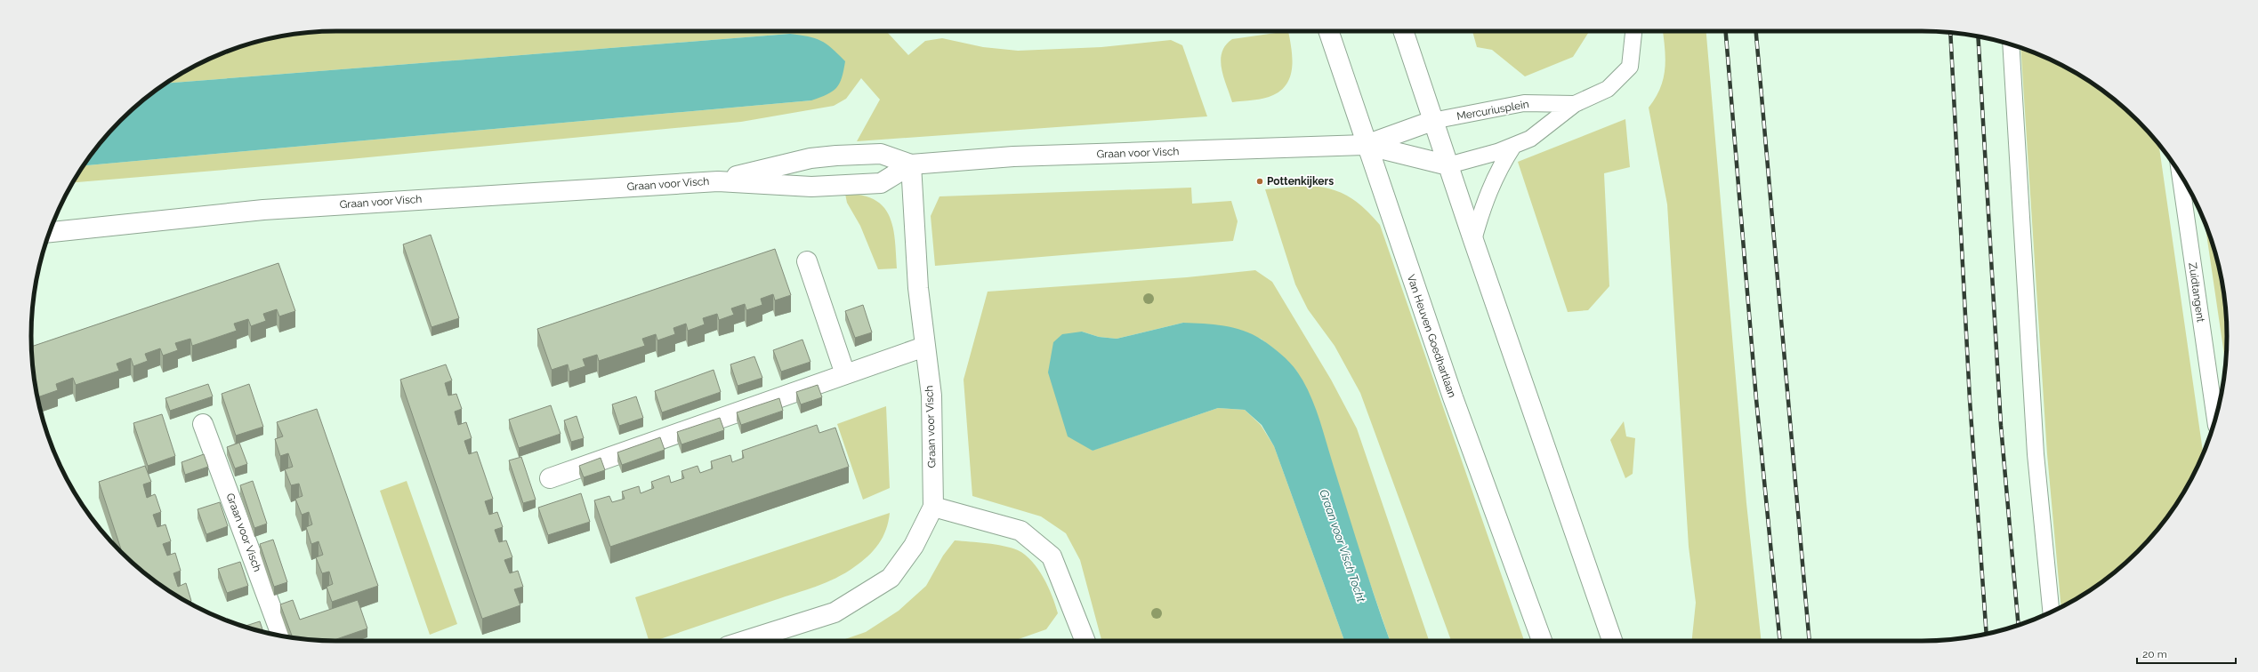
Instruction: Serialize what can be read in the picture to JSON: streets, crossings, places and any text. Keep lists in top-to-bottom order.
{
  "streets": {
    "street": ["Graan voor Visch", "Van Heuven Goedhartlaan"],
    "lane": ["Mercuriusplein", "Zuidtangent"]
  },
  "crossings": [
    ["Mercuriusplein", "Graan voor Visch"],
    ["Graan voor Visch", "Van Heuven Goedhartlaan"]
  ],
  "water": ["Graan voor Visch Tocht"],
  "places": ["Pottenkijkers"],
  "scale_bar": "20 m"
}
